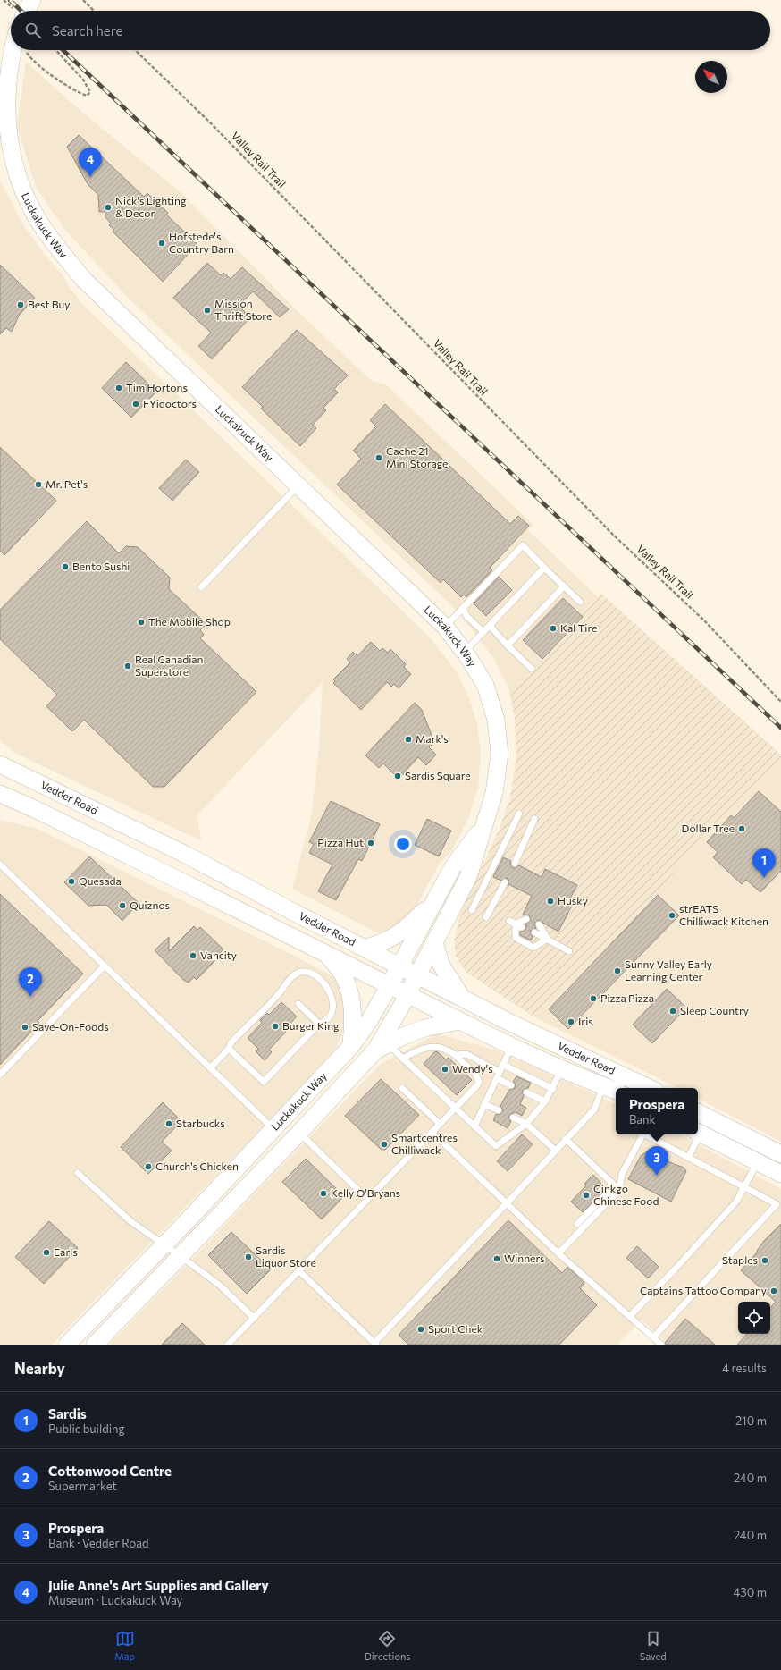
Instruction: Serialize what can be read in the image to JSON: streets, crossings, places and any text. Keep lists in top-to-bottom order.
{
  "streets": {
    "street": ["Luckakuck Way", "Vedder Road"],
    "path": ["Valley Rail Trail"]
  },
  "crossings": [
    ["Luckakuck Way", "Vedder Road"]
  ],
  "places": [
    "Nick's Lighting & Decor",
    "Hofstede's Country Barn",
    "Best Buy",
    "Mission Thrift Store",
    "Tim Hortons",
    "FYidoctors",
    "Cache 21 Mini Storage",
    "Mr. Pet's",
    "Bento Sushi",
    "The Mobile Shop",
    "Kal Tire",
    "Real Canadian Superstore",
    "Mark's",
    "Sardis Square",
    "Dollar Tree",
    "Pizza Hut",
    "Quesada",
    "Husky",
    "Quiznos",
    "strEATS Chilliwack Kitchen",
    "Vancity",
    "Sunny Valley Early Learning Center",
    "Pizza Pizza",
    "Sleep Country",
    "Iris",
    "Burger King",
    "Save-On-Foods",
    "Wendy's",
    "Starbucks",
    "Smartcentres Chilliwack",
    "Church's Chicken",
    "Kelly O'Bryans",
    "Ginkgo Chinese Food",
    "Earls",
    "Sardis Liquor Store",
    "Winners",
    "Staples",
    "Captains Tattoo Company",
    "Sport Chek"
  ],
  "north": "top left",
  "page": {
    "search": "Search here",
    "pins": [
      "4",
      "1",
      "2",
      "3"
    ],
    "popup": ["Prospera", "Bank"],
    "heading": ["Nearby", "4 results"],
    "list": [
      {
        "mark": "1",
        "name": "Sardis",
        "note": "Public building",
        "value": "210 m"
      },
      {
        "mark": "2",
        "name": "Cottonwood Centre",
        "note": "Supermarket",
        "value": "240 m"
      },
      {
        "mark": "3",
        "name": "Prospera",
        "note": "Bank · Vedder Road",
        "value": "240 m"
      },
      {
        "mark": "4",
        "name": "Julie Anne's Art Supplies and Gallery",
        "note": "Museum · Luckakuck Way",
        "value": "430 m"
      }
    ],
    "nav": ["Map", "Directions", "Saved"]
  }
}
